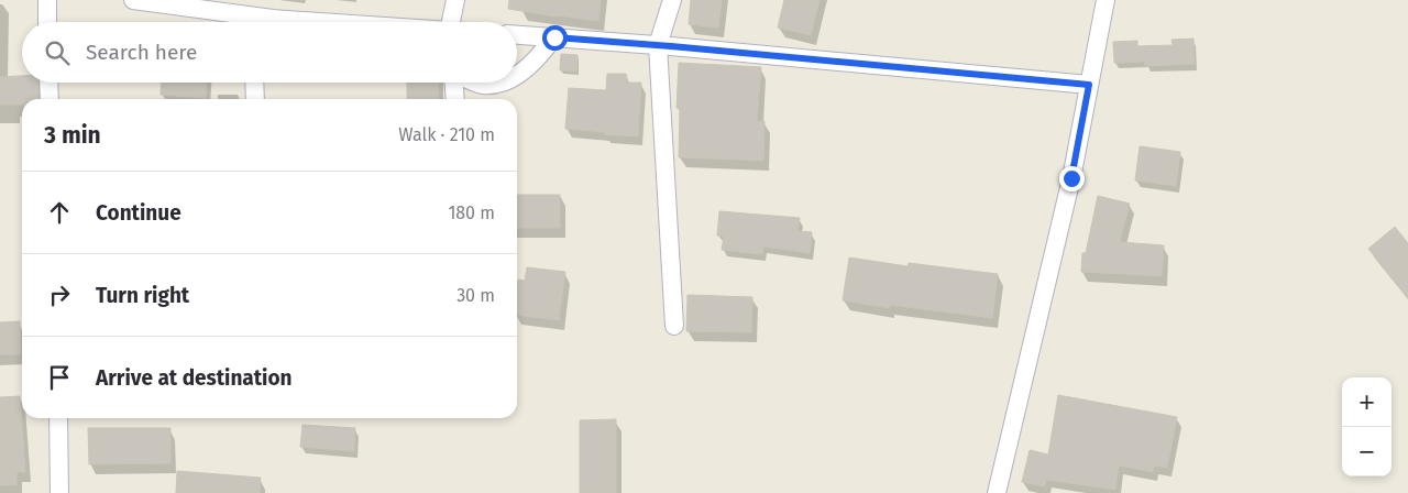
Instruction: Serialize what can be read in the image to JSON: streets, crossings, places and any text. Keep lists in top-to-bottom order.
{
  "page": {
    "search": "Search here",
    "heading": ["3 min", "Walk · 210 m"],
    "list": [
      ["Continue", "180 m"],
      ["Turn right", "30 m"],
      "Arrive at destination"
    ],
    "map_buttons": ["+", "−"]
  }
}
